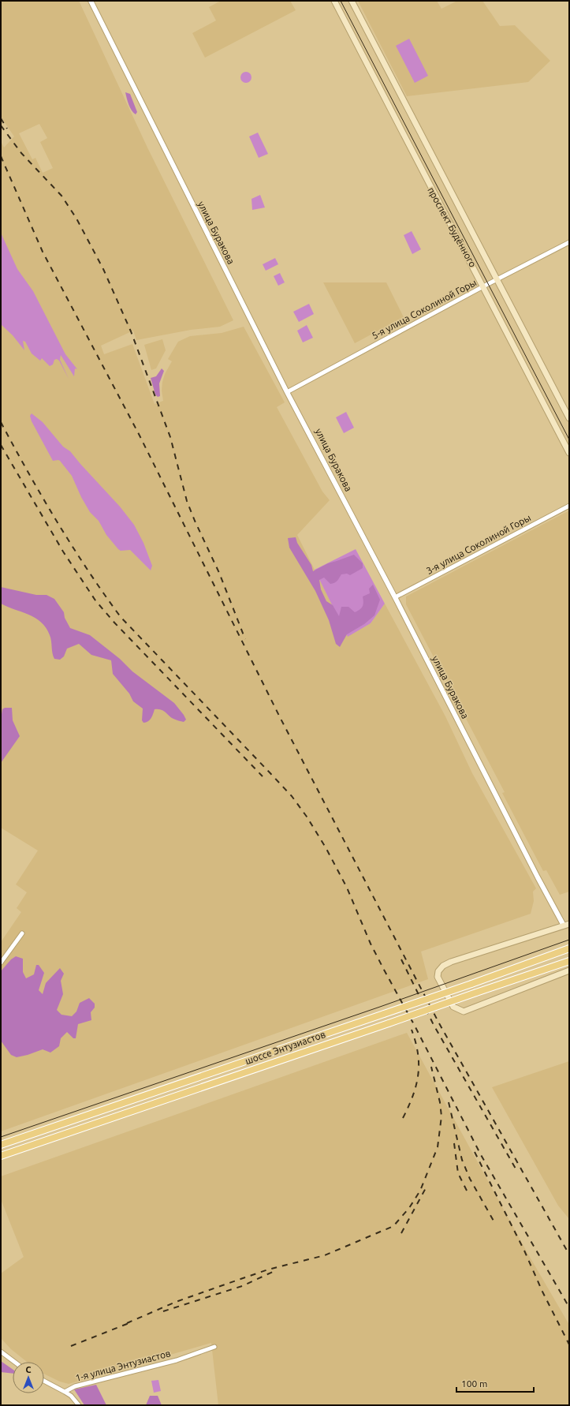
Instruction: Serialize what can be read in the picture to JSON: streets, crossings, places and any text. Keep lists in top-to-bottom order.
{
  "streets": {
    "main road": ["проспект Будённого", "шоссе Энтузиастов"],
    "street": [
      "улица Буракова",
      "5-я улица Соколиной Горы",
      "3-я улица Соколиной Горы",
      "1-я улица Энтузиастов"
    ]
  },
  "crossings": [
    ["проспект Будённого", "5-я улица Соколиной Горы"],
    ["улица Буракова", "5-я улица Соколиной Горы"],
    ["улица Буракова", "3-я улица Соколиной Горы"]
  ],
  "scale_bar": "100 m",
  "north": "top"
}
